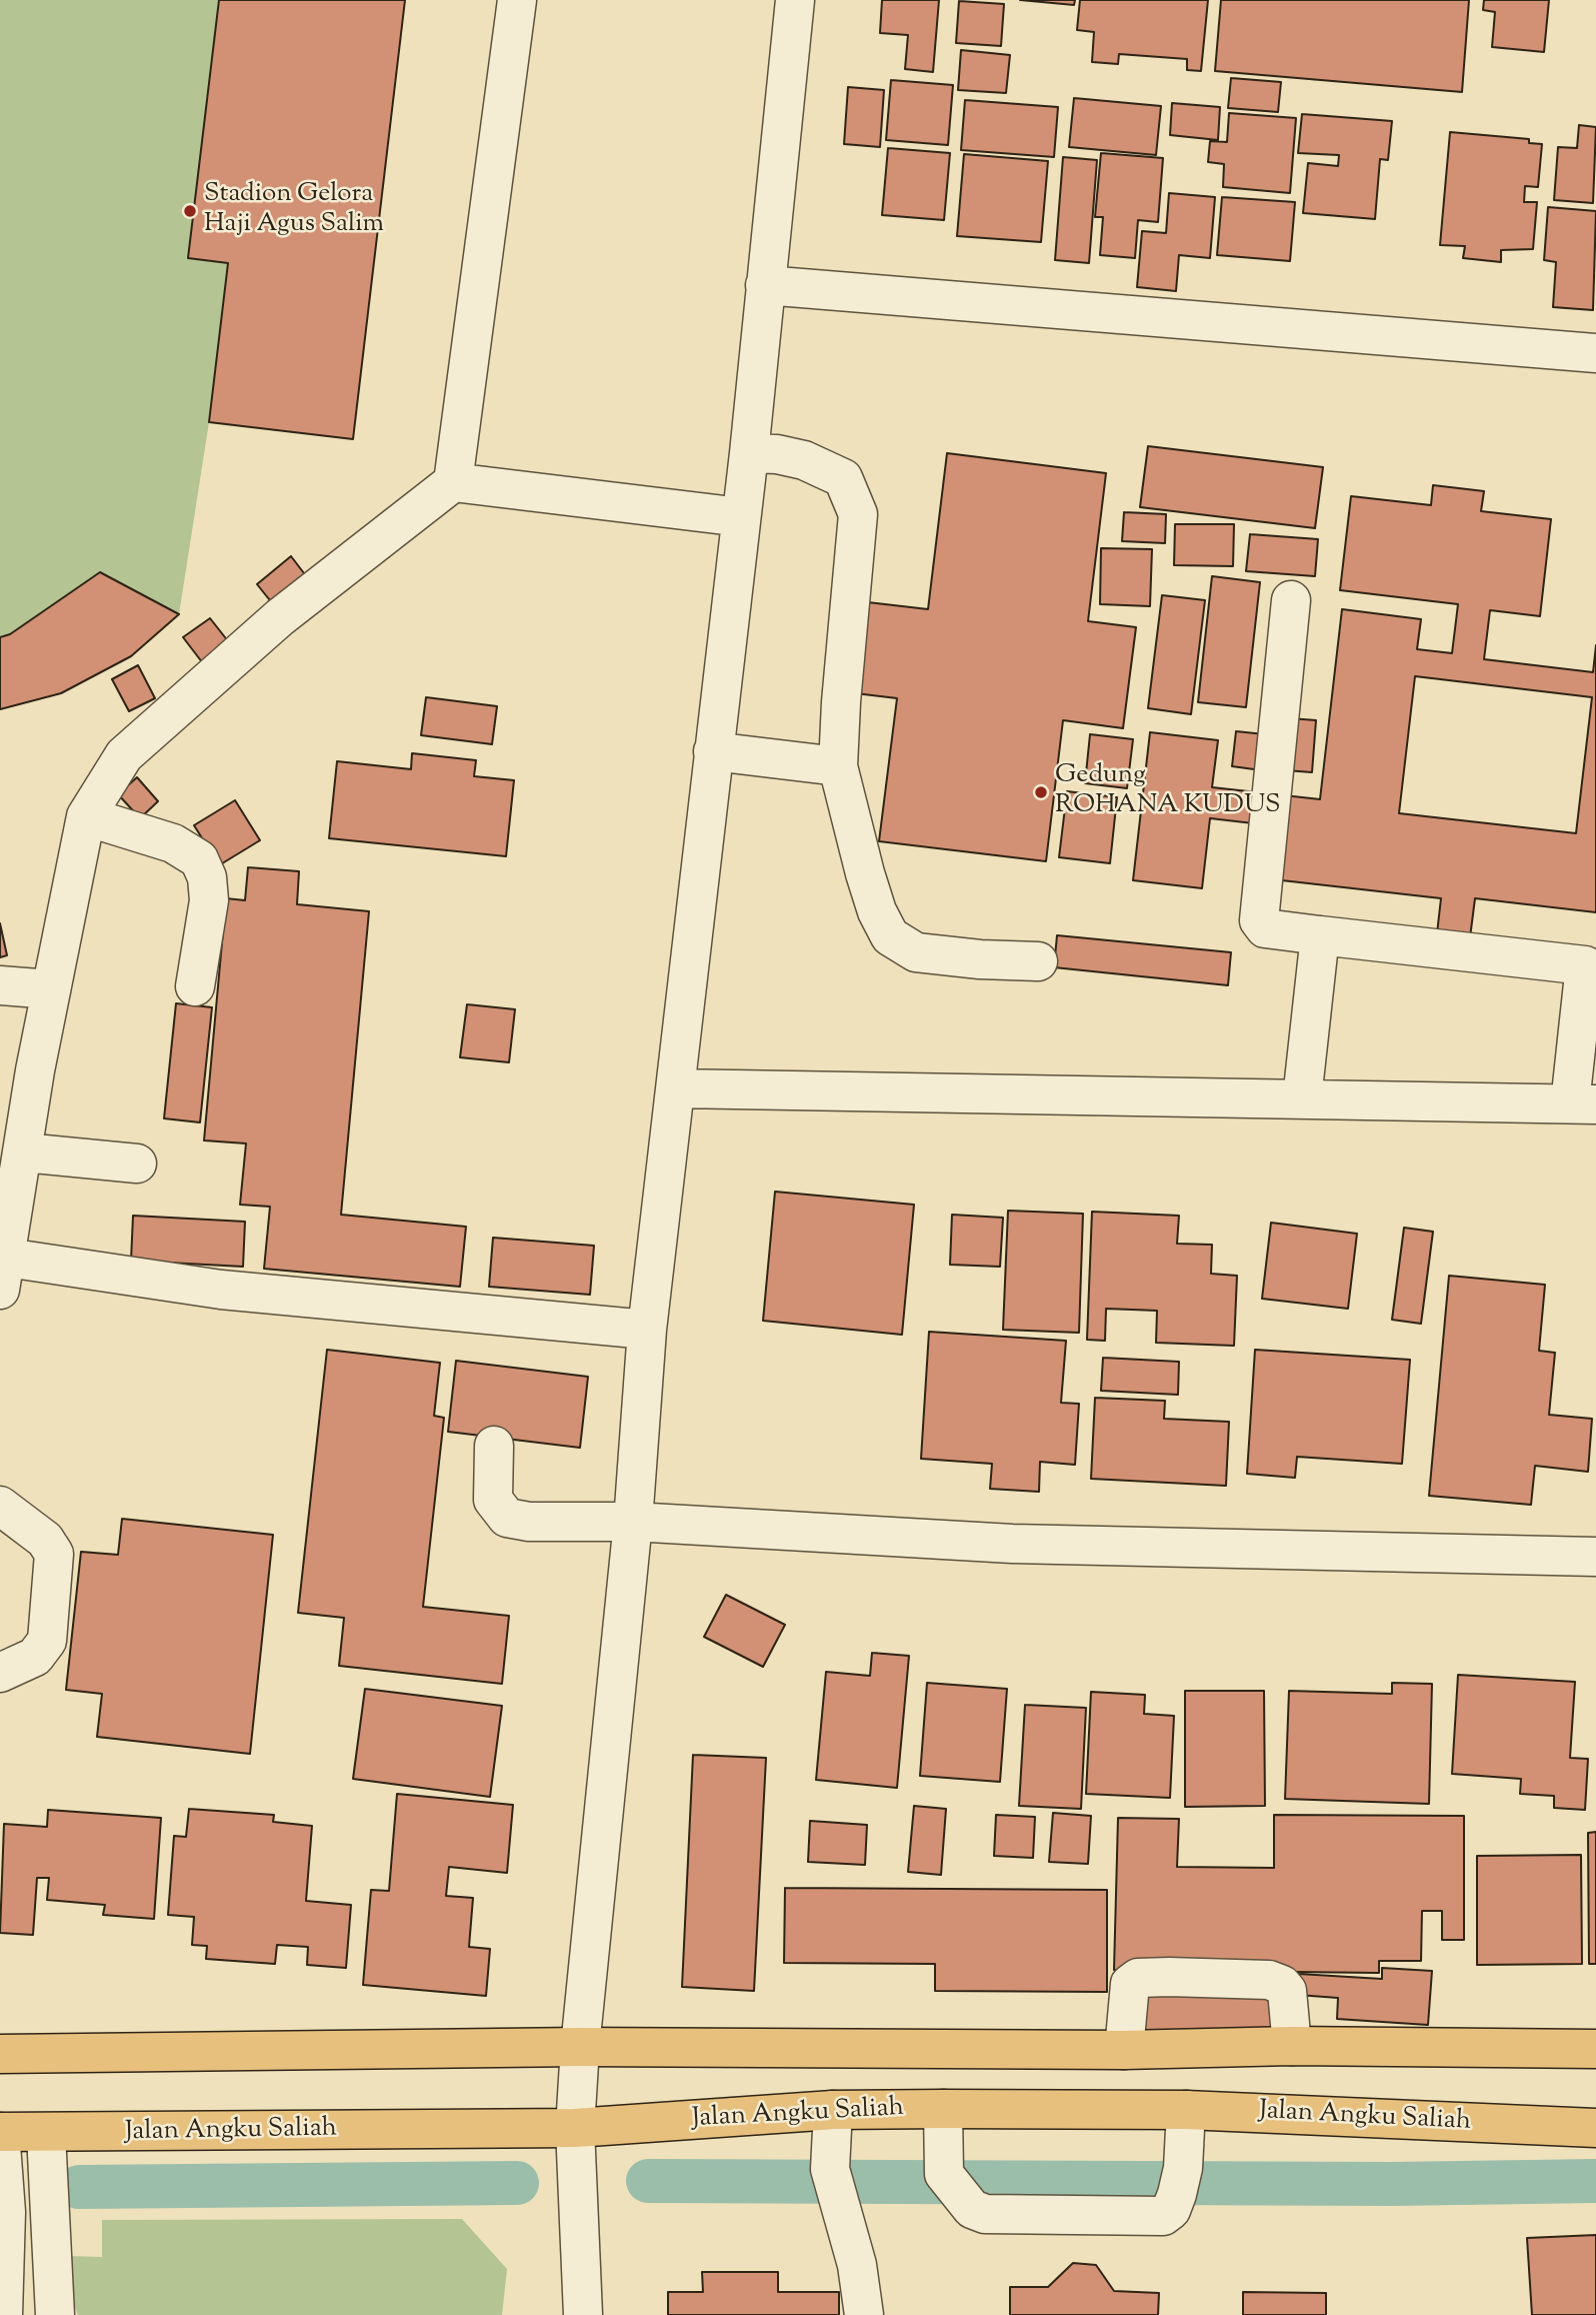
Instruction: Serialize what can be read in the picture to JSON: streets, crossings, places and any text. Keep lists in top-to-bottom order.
{
  "streets": {
    "main road": ["Jalan Angku Saliah"]
  },
  "places": ["Stadion Gelora Haji Agus Salim", "Gedung ROHANA KUDUS"]
}
